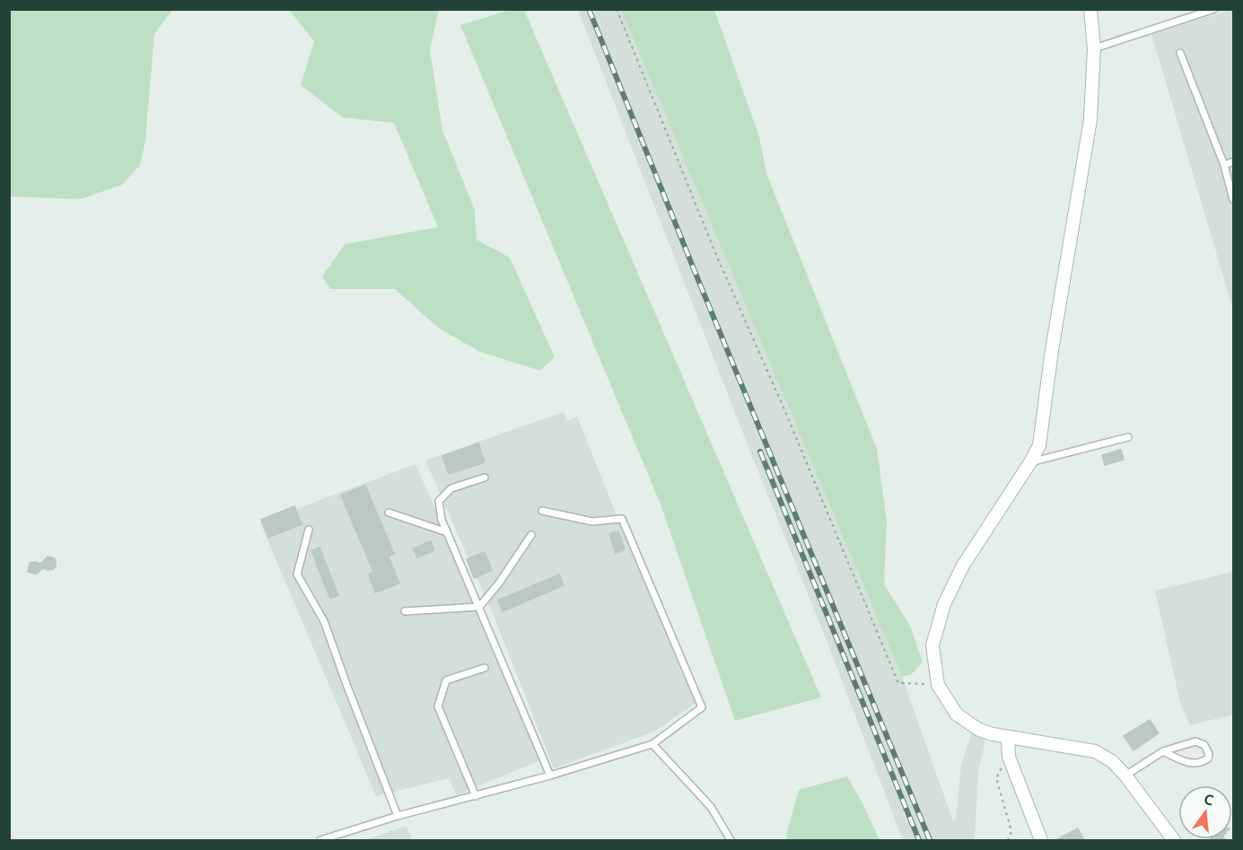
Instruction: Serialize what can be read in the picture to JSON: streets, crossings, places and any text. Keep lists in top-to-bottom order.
{
  "north": "top"
}
